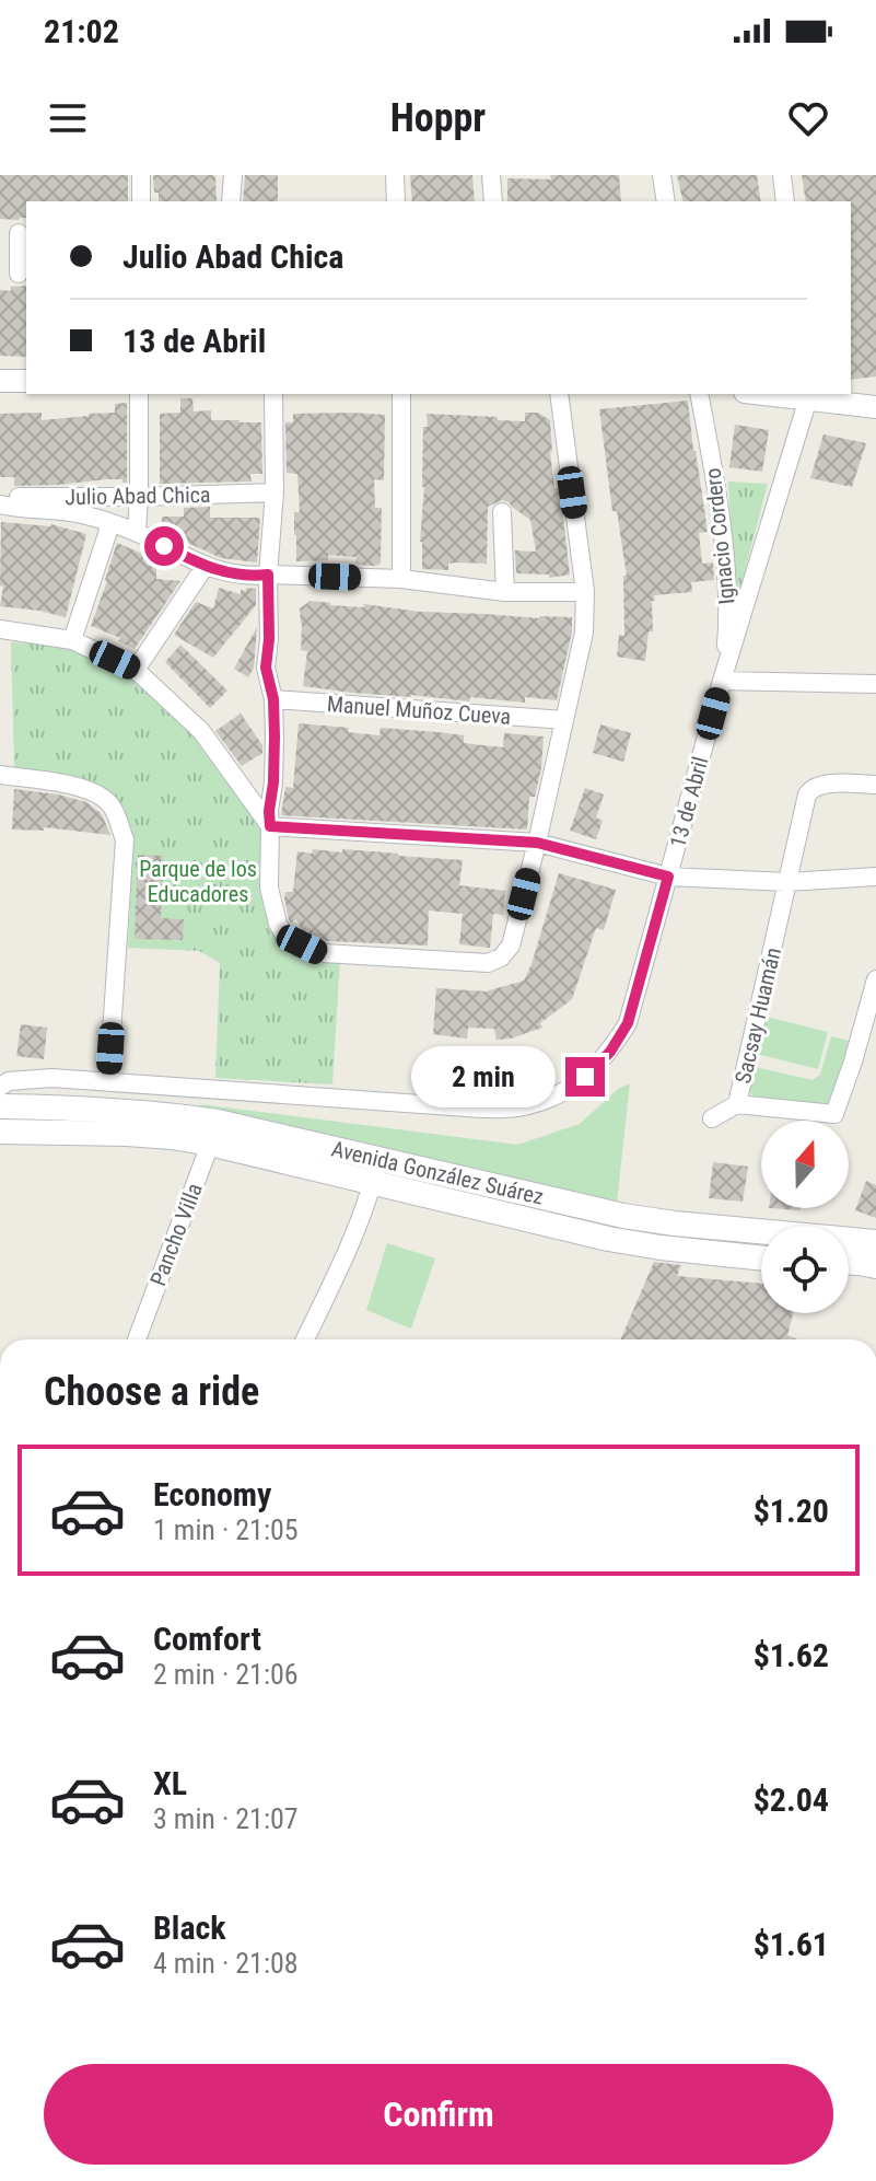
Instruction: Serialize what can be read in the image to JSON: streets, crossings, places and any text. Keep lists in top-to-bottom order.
{
  "streets": {
    "main road": ["Avenida González Suárez"],
    "street": [
      "Julio Abad Chica",
      "Ignacio Cordero",
      "Manuel Muñoz Cueva",
      "13 de Abril",
      "Sacsay Huamán",
      "Pancho Villa"
    ]
  },
  "crossings": [
    ["Ignacio Cordero", "13 de Abril"],
    ["Avenida González Suárez", "Pancho Villa"]
  ],
  "parks": ["Parque de los Educadores"],
  "north": "top",
  "page": {
    "status": "21:02",
    "header": "Hoppr",
    "banner": ["Julio Abad Chica", "13 de Abril"],
    "bubble": "2 min",
    "heading": "Choose a ride",
    "list": [
      {
        "name": "Economy",
        "note": "1 min · 21:05",
        "value": "$1.20"
      },
      {
        "name": "Comfort",
        "note": "2 min · 21:06",
        "value": "$1.62"
      },
      {
        "name": "XL",
        "note": "3 min · 21:07",
        "value": "$2.04"
      },
      {
        "name": "Black",
        "note": "4 min · 21:08",
        "value": "$1.61"
      }
    ],
    "buttons": "Confirm"
  }
}
